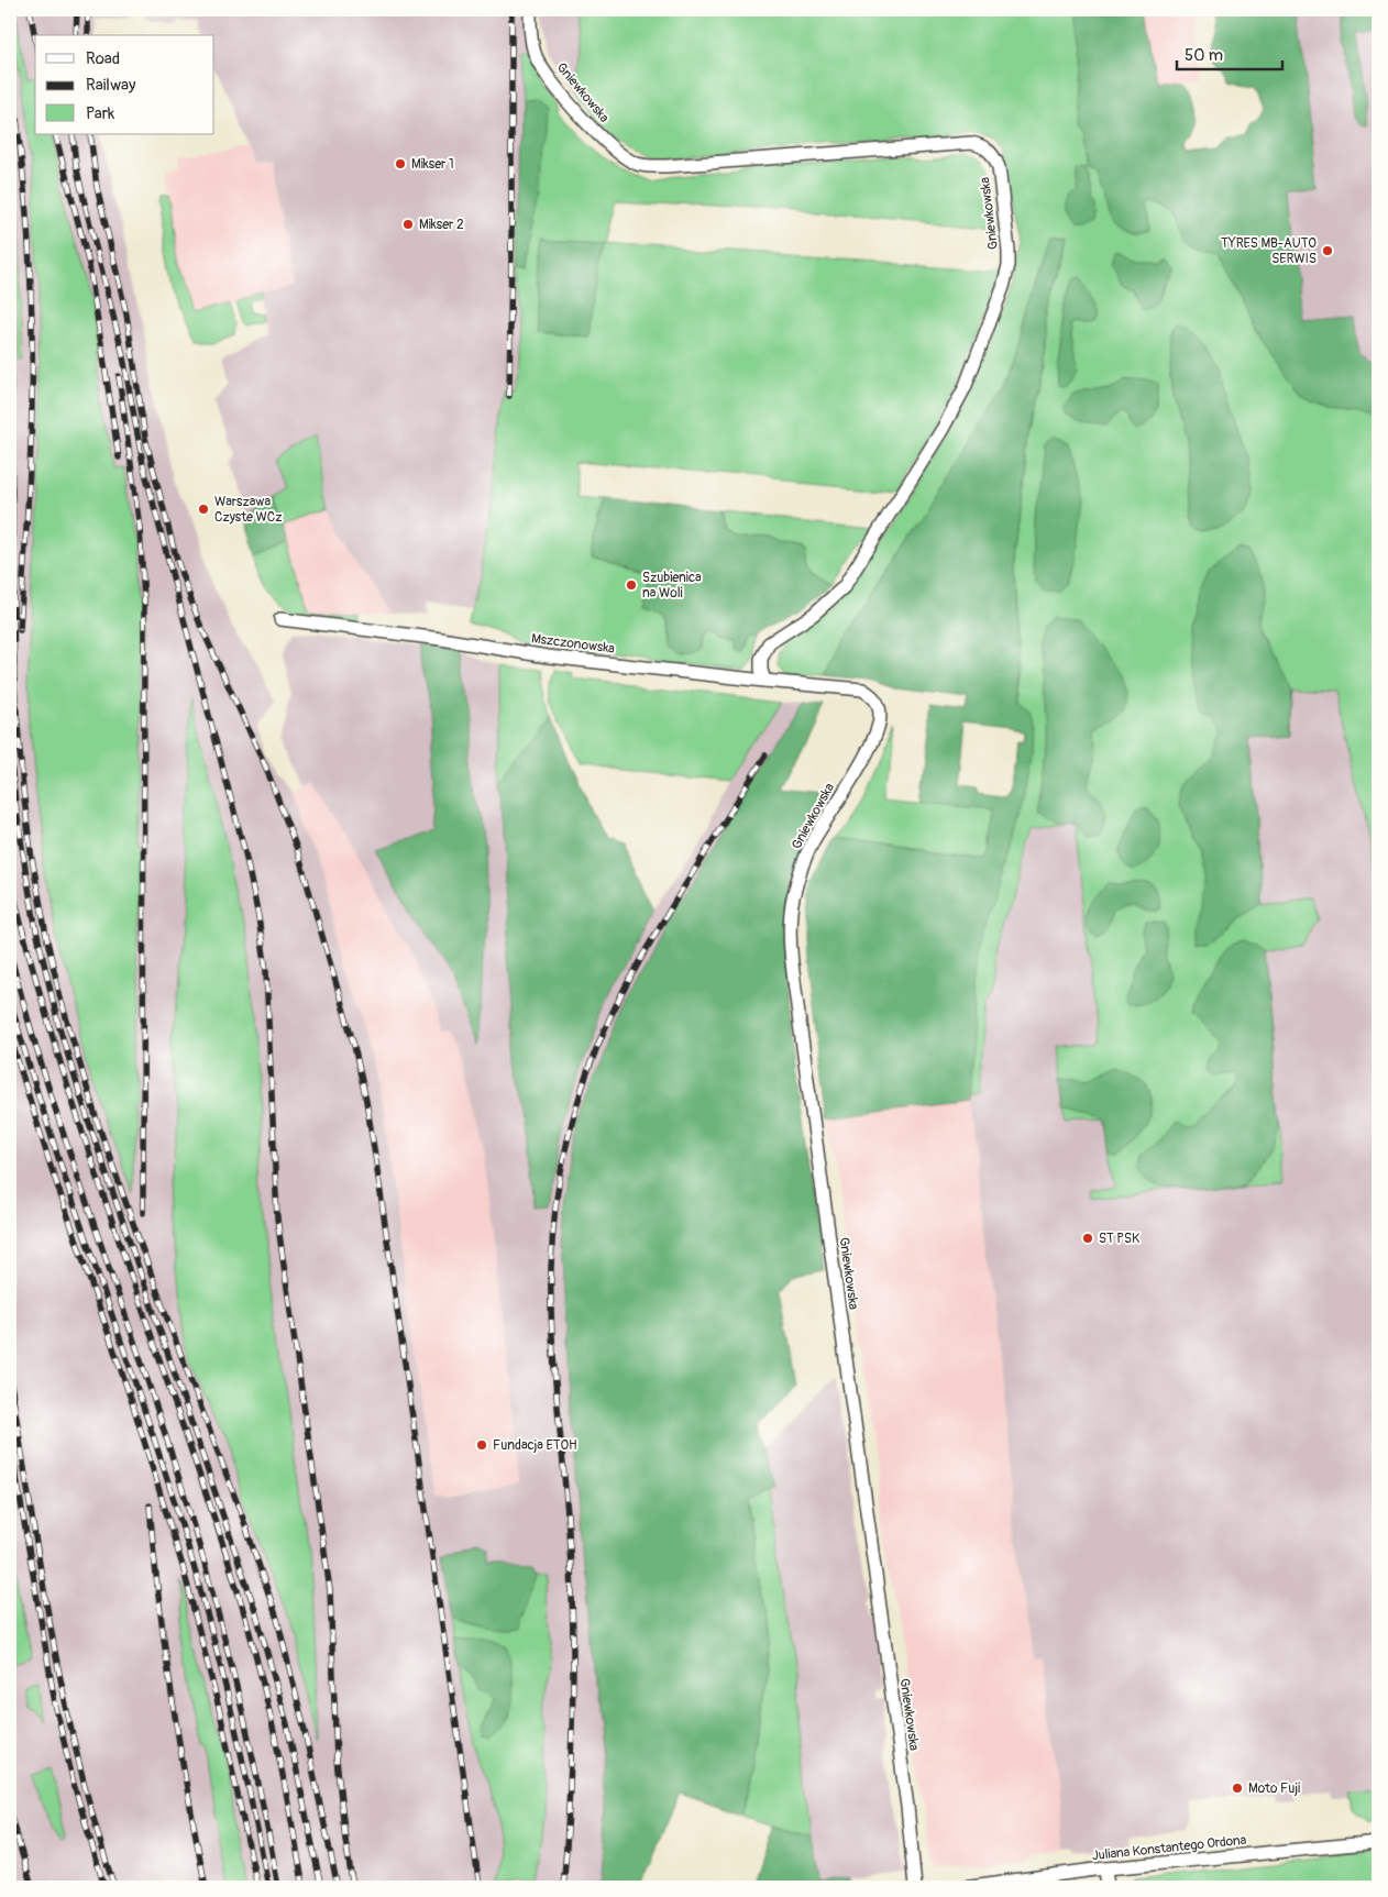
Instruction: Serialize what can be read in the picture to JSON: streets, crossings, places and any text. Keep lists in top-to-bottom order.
{
  "streets": {
    "street": ["Gniewkowska", "Mszczonowska", "Juliana Konstantego Ordona"]
  },
  "crossings": [
    ["Gniewkowska", "Mszczonowska"]
  ],
  "places": [
    "Mikser 1",
    "Mikser 2",
    "TYRES MB-AUTO SERWIS",
    "Warszawa Czyste WCz",
    "Szubienica na Woli",
    "ST PSK",
    "Fundacja ETOH",
    "Moto Fuji"
  ],
  "legend": ["Road", "Railway", "Park"],
  "scale_bar": "50 m"
}
